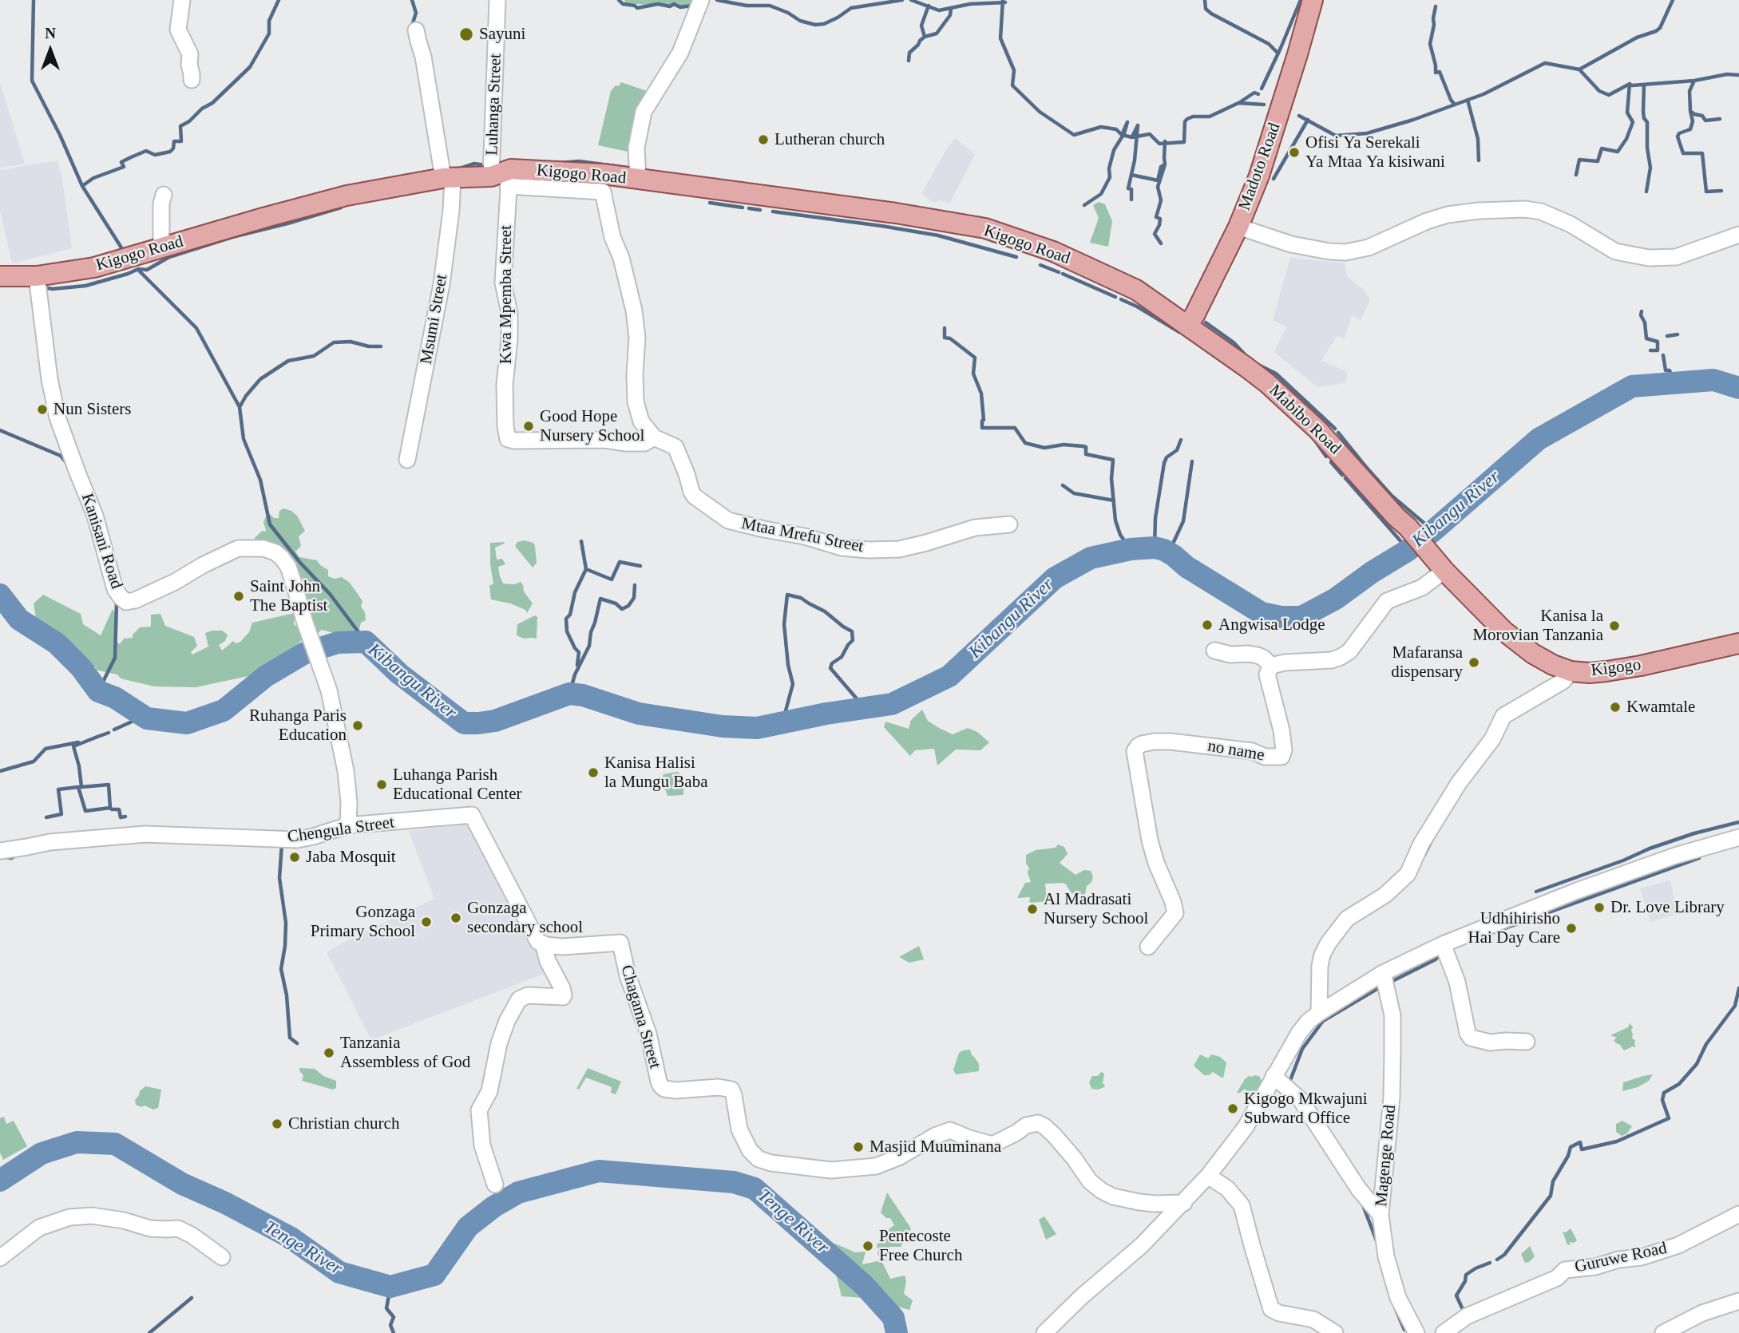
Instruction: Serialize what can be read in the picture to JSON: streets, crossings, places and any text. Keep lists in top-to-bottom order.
{
  "streets": {
    "main road": [
      "Madoto Road",
      "Kigogo Road",
      "Mabibo Road",
      "Kigogo"
    ],
    "street": [
      "Luhanga Street",
      "Kwa Mpemba Street",
      "Msumi Street",
      "Mtaa Mrefu Street",
      "Kanisani Road",
      "no name",
      "Chengula Street",
      "Chagama Street",
      "Magenge Road",
      "Guruwe Road"
    ]
  },
  "crossings": [
    ["Luhanga Street", "Kigogo Road"],
    ["Luhanga Street", "Kwa Mpemba Street"],
    ["Madoto Road", "Mabibo Road"],
    ["Kigogo Road", "Kwa Mpemba Street"],
    ["Kigogo Road", "Msumi Street"],
    ["Kigogo Road", "Mabibo Road"],
    ["Kigogo Road", "Mtaa Mrefu Street"],
    ["Kigogo Road", "Kanisani Road"],
    ["Kwa Mpemba Street", "Mtaa Mrefu Street"],
    ["Mabibo Road", "Kigogo"],
    ["Kanisani Road", "Chengula Street"],
    ["Chengula Street", "Chagama Street"]
  ],
  "water": ["Kibangu River", "Tenge River"],
  "places": [
    "Sayuni",
    "Lutheran church",
    "Ofisi Ya Serekali Ya Mtaa Ya kisiwani",
    "Nun Sisters",
    "Good Hope Nursery School",
    "Saint John The Baptist",
    "Angwisa Lodge",
    "Kanisa la Morovian Tanzania",
    "Mafaransa dispensary",
    "Kwamtale",
    "Ruhanga Paris Education",
    "Kanisa Halisi la Mungu Baba",
    "Luhanga Parish Educational Center",
    "Jaba Mosquit",
    "Dr. Love Library",
    "Al Madrasati Nursery School",
    "Gonzaga secondary school",
    "Gonzaga Primary School",
    "Udhihirisho Hai Day Care",
    "Tanzania Assembless of God",
    "Kigogo Mkwajuni Subward Office",
    "Christian church",
    "Masjid Muuminana",
    "Pentecoste Free Church"
  ],
  "north": "top"
}
